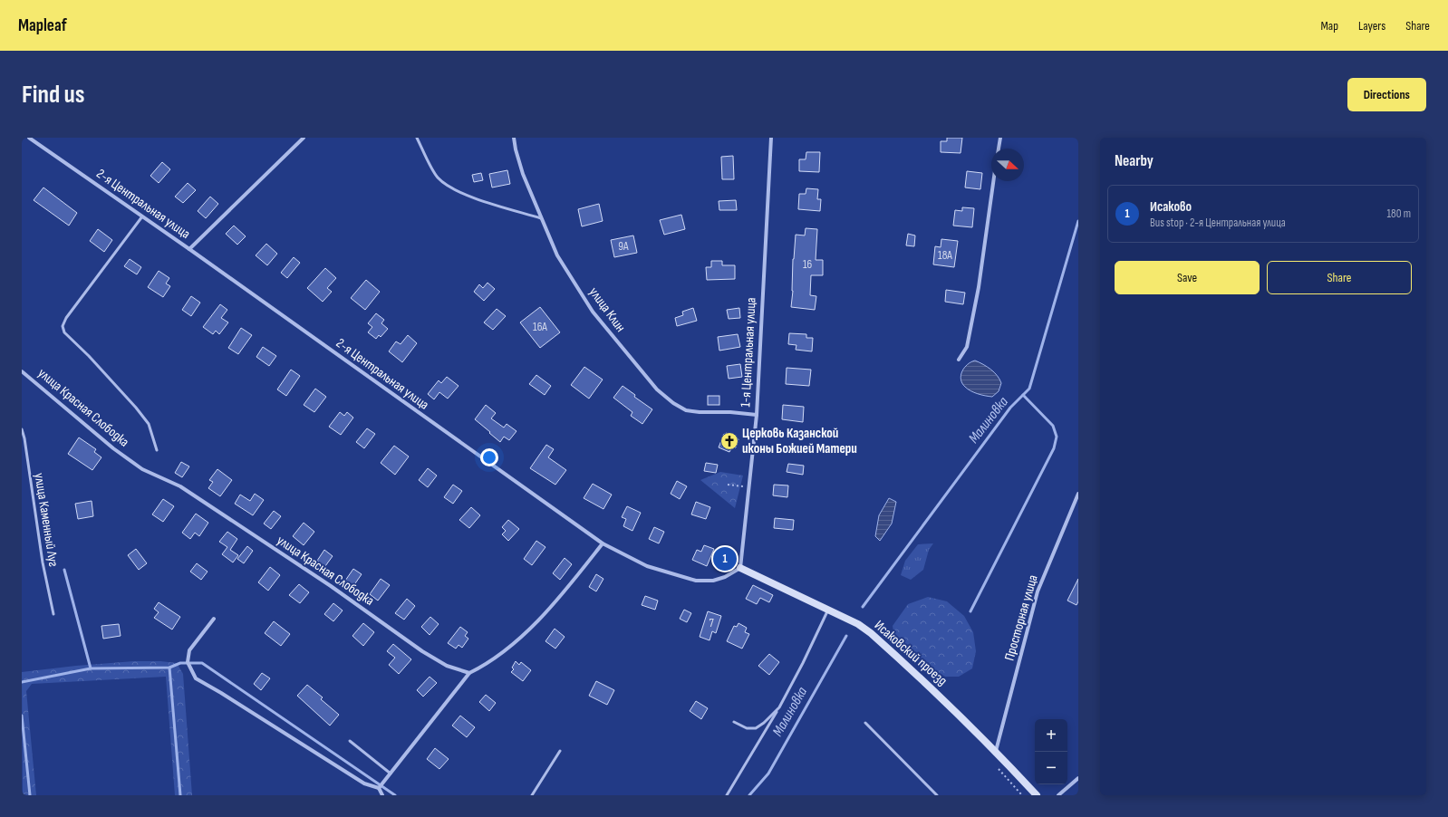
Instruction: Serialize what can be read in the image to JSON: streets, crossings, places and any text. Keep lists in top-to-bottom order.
{
  "streets": {
    "street": [
      "2-я Центральная улица",
      "улица Клин",
      "1-я Центральная улица",
      "улица Красная Слободка",
      "Просторная улица",
      "Исаковский проезд"
    ],
    "lane": ["улица Каменный Луг"]
  },
  "crossings": [
    ["2-я Центральная улица", "1-я Центральная улица"],
    ["2-я Центральная улица", "Исаковский проезд"],
    ["улица Клин", "1-я Центральная улица"],
    ["1-я Центральная улица", "Исаковский проезд"],
    ["Просторная улица", "Исаковский проезд"]
  ],
  "water": ["Малиновка"],
  "places": {
    "church": ["Церковь Казанской иконы Божией Матери"]
  },
  "house_numbers": [
    "9А",
    "18А",
    "16",
    "16А",
    "7"
  ],
  "north": "right",
  "page": {
    "header": "Mapleaf",
    "nav": ["Map", "Layers", "Share"],
    "buttons": [
      "Directions",
      ["Save", "Share"]
    ],
    "title": "Find us",
    "heading": "Nearby",
    "list": [
      {
        "mark": "1",
        "name": "Исаково",
        "note": "Bus stop · 2-я Центральная улица",
        "value": "180 m"
      }
    ],
    "pins": "1",
    "map_buttons": ["+", "−"]
  }
}
